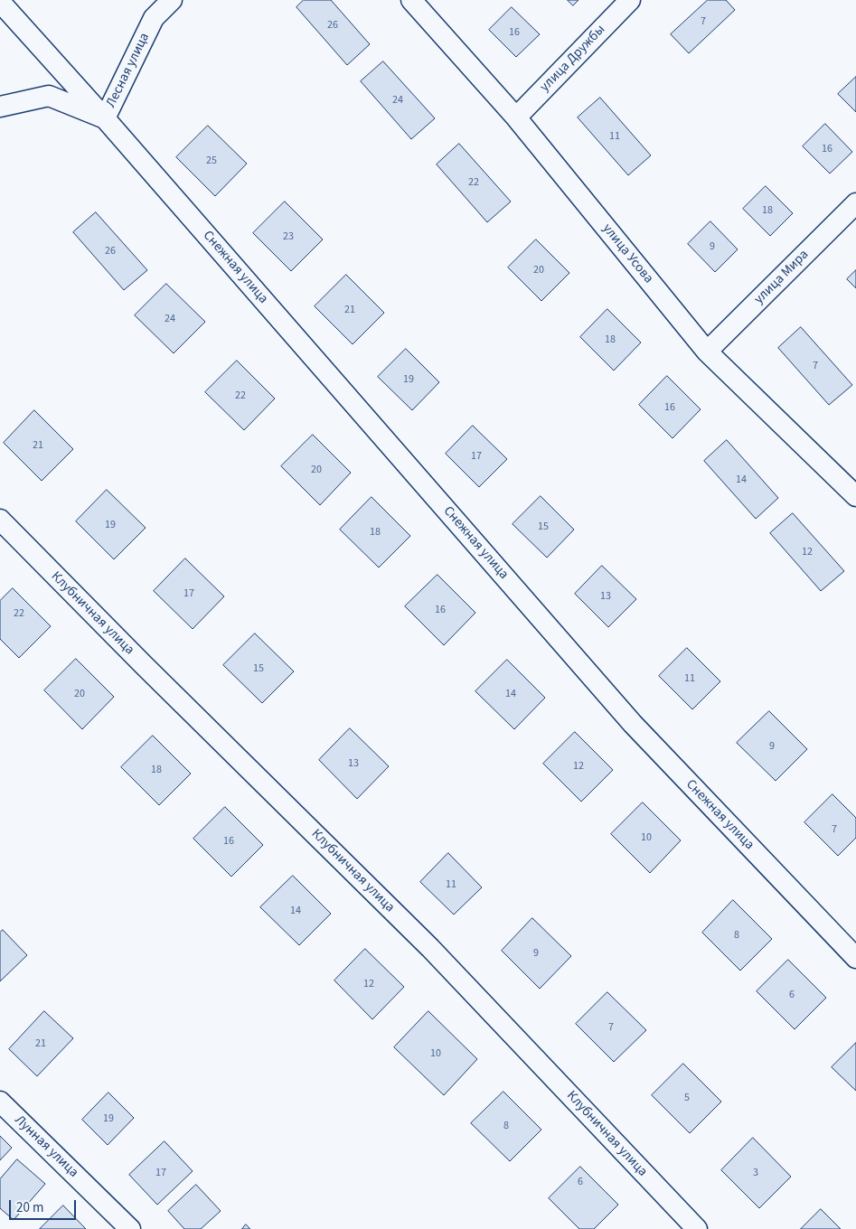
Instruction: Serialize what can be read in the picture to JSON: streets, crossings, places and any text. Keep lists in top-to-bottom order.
{
  "streets": {
    "street": [
      "улица Дружбы",
      "Лесная улица",
      "улица Усова",
      "Снежная улица",
      "улица Мира",
      "Клубничная улица",
      "Лунная улица"
    ]
  },
  "crossings": [
    ["улица Дружбы", "улица Усова"],
    ["Лесная улица", "Снежная улица"],
    ["улица Усова", "улица Мира"]
  ],
  "house_numbers": [
    "7",
    "26",
    "16",
    "24",
    "11",
    "16",
    "25",
    "22",
    "18",
    "23",
    "9",
    "26",
    "20",
    "21",
    "24",
    "18",
    "7",
    "19",
    "22",
    "16",
    "21",
    "17",
    "20",
    "14",
    "19",
    "15",
    "18",
    "12",
    "17",
    "13",
    "16",
    "22",
    "15",
    "11",
    "20",
    "14",
    "9",
    "13",
    "12",
    "18",
    "7",
    "10",
    "16",
    "11",
    "14",
    "8",
    "9",
    "12",
    "6",
    "7",
    "21",
    "10",
    "5",
    "19",
    "8",
    "17",
    "3",
    "6"
  ],
  "scale_bar": "20 m"
}
